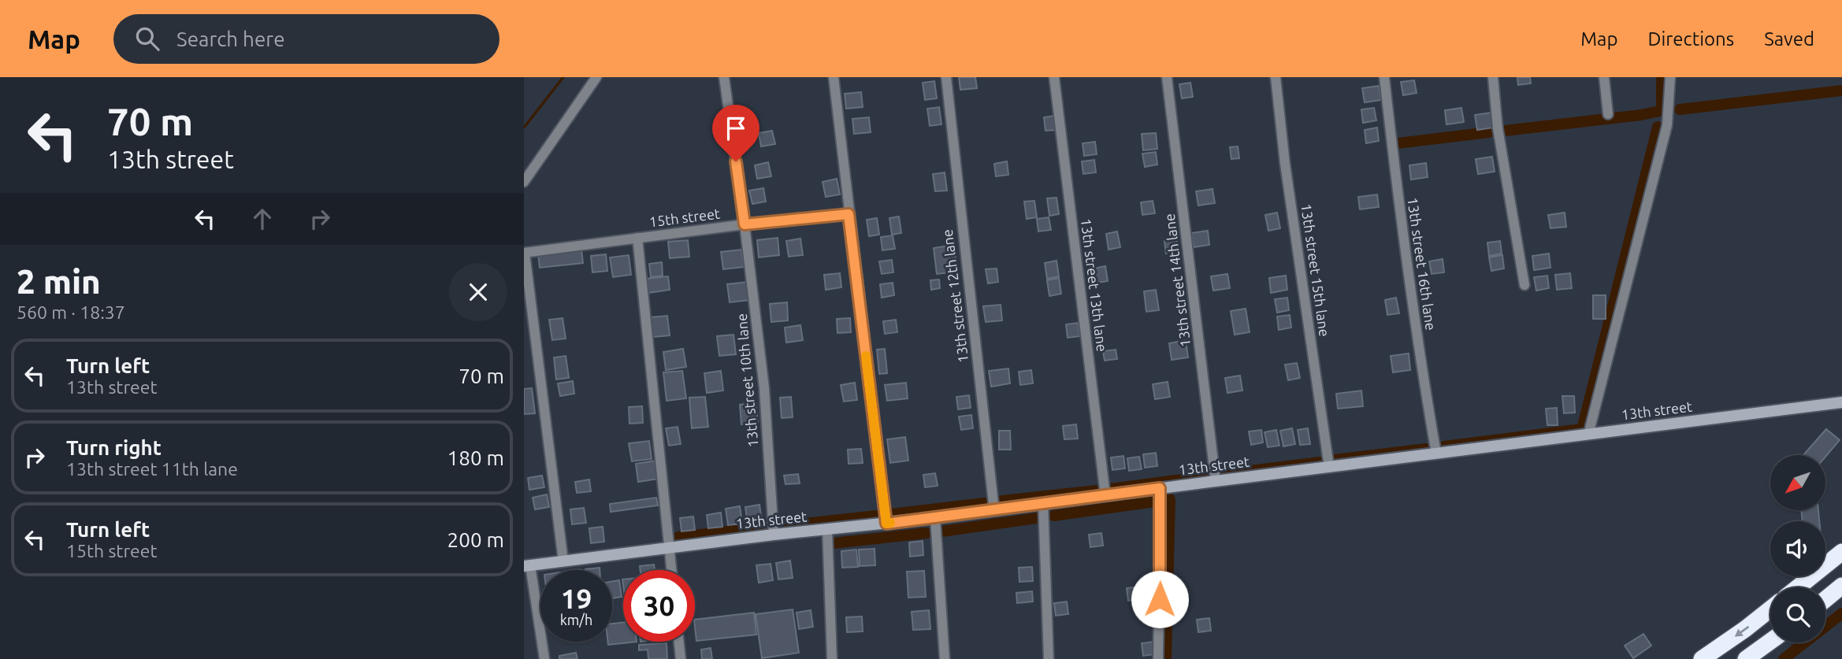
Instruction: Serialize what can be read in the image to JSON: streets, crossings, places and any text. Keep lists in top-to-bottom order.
{
  "streets": {
    "street": [
      "15th street",
      "13th street 16th lane",
      "13th street 15th lane",
      "13th street 14th lane",
      "13th street 13th lane",
      "13th street 12th lane",
      "13th street 10th lane",
      "13th street"
    ]
  },
  "crossings": [
    ["15th street", "13th street 10th lane"],
    ["13th street 16th lane", "13th street"],
    ["13th street 15th lane", "13th street"],
    ["13th street 14th lane", "13th street"],
    ["13th street 13th lane", "13th street"],
    ["13th street 12th lane", "13th street"],
    ["13th street 10th lane", "13th street"]
  ],
  "north": "bottom left",
  "page": {
    "header": "Map",
    "search": "Search here",
    "nav": ["Map", "Directions", "Saved"],
    "turn": ["70 m", "13th street"],
    "heading": ["2 min", "560 m · 18:37"],
    "list": [
      {
        "name": "Turn left",
        "note": "13th street",
        "value": "70 m"
      },
      {
        "name": "Turn right",
        "note": "13th street 11th lane",
        "value": "180 m"
      },
      {
        "name": "Turn left",
        "note": "15th street",
        "value": "200 m"
      }
    ],
    "speed": "19 km/h",
    "limit": "30"
  }
}
